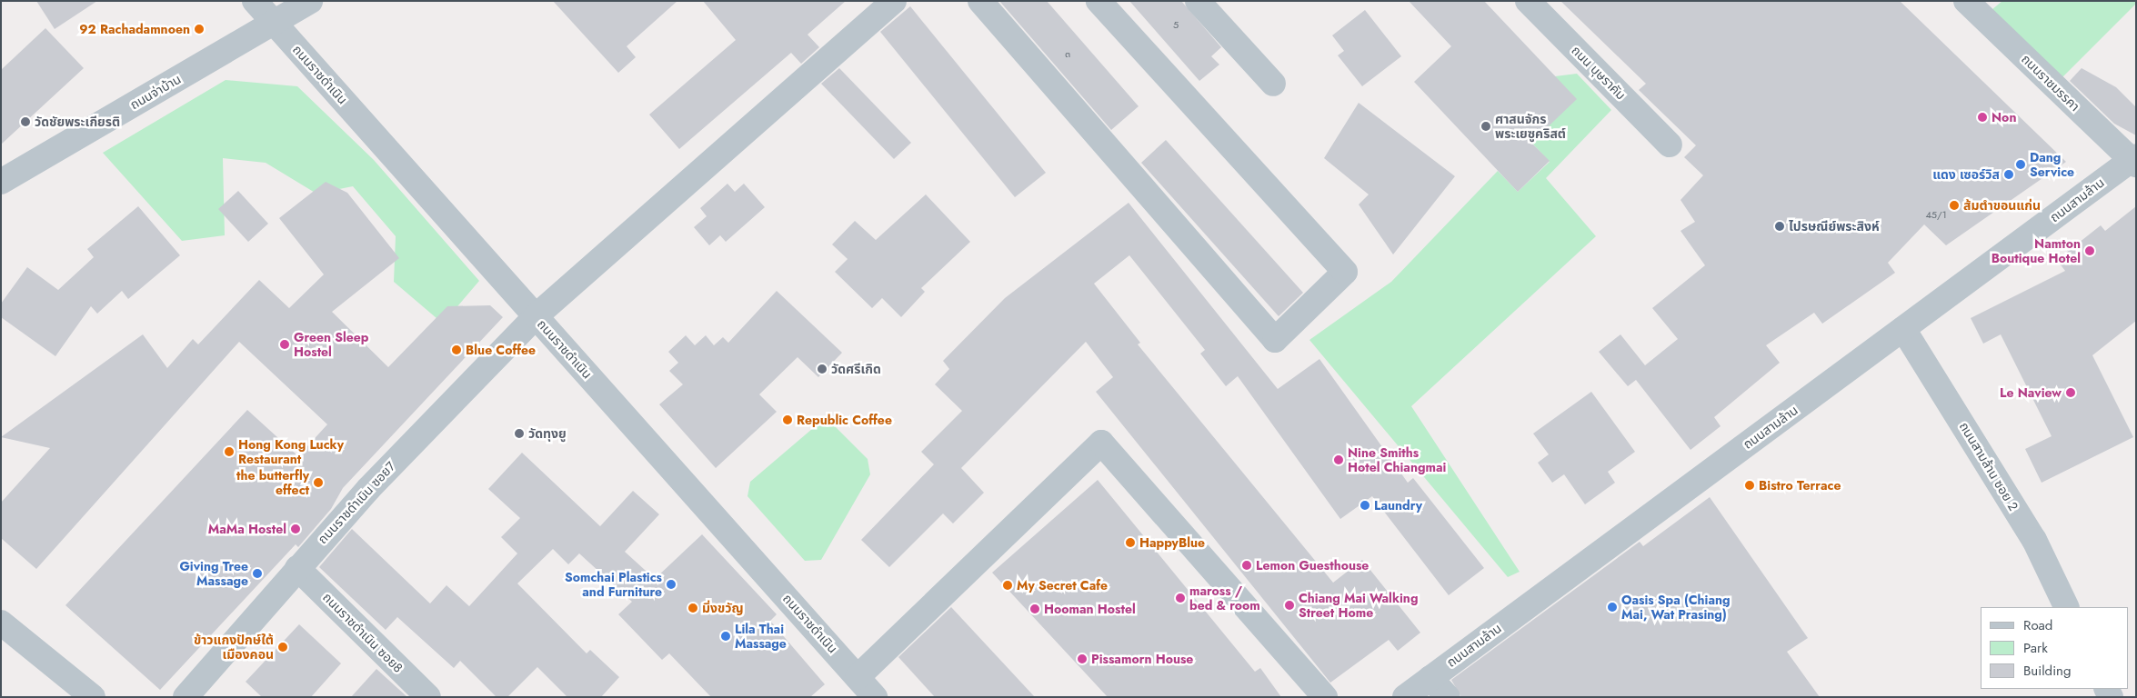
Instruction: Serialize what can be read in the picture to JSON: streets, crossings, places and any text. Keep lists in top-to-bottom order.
{
  "streets": {
    "street": [
      "ถนน บุษราคัม",
      "ถนนราชดำเนิน",
      "ถนนราชมรรคา",
      "ถนนจ่าบ้าน",
      "ถนนสามล้าน",
      "ถนนสามล้าน ซอย 2",
      "ถนนราชดำเนิน ซอย7",
      "ถนนราชดำเนิน ซอย8"
    ]
  },
  "crossings": [
    ["ถนนราชดำเนิน", "ถนนจ่าบ้าน"],
    ["ถนนราชดำเนิน", "ถนนราชดำเนิน ซอย7"],
    ["ถนนราชมรรคา", "ถนนสามล้าน"],
    ["ถนนสามล้าน", "ถนนสามล้าน ซอย 2"],
    ["ถนนราชดำเนิน ซอย7", "ถนนราชดำเนิน ซอย8"]
  ],
  "places": [
    "92 Rachadamnoen",
    "Non",
    "วัดชัยพระเกียรติ",
    "ศาสนจักร พระเยซูคริสต์",
    "Dang Service",
    "แดง เซอร์วิส",
    "ส้มตำขอนแก่น",
    "ไปรษณีย์พระสิงห์",
    "Namton Boutique Hotel",
    "Green Sleep Hostel",
    "Blue Coffee",
    "วัดศรีเกิด",
    "Le Naview",
    "Republic Coffee",
    "วัดทุงยู",
    "Hong Kong Lucky Restaurant",
    "Nine Smiths Hotel Chiangmai",
    "the butterfly effect",
    "Bistro Terrace",
    "Laundry",
    "MaMa Hostel",
    "HappyBlue",
    "Lemon Guesthouse",
    "Giving Tree Massage",
    "Somchai Plastics and Furniture",
    "My Secret Cafe",
    "maross / bed & room",
    "Chiang Mai Walking Street Home",
    "Oasis Spa (Chiang Mai, Wat Prasing)",
    "มิ่งขวัญ",
    "Hooman Hostel",
    "Lila Thai Massage",
    "ข้าวแกงปักษ์ใต้ เมืองคอน",
    "Pissamorn House"
  ],
  "house_numbers": ["5", "๓", "45/1"],
  "legend": ["Road", "Park", "Building"]
}
